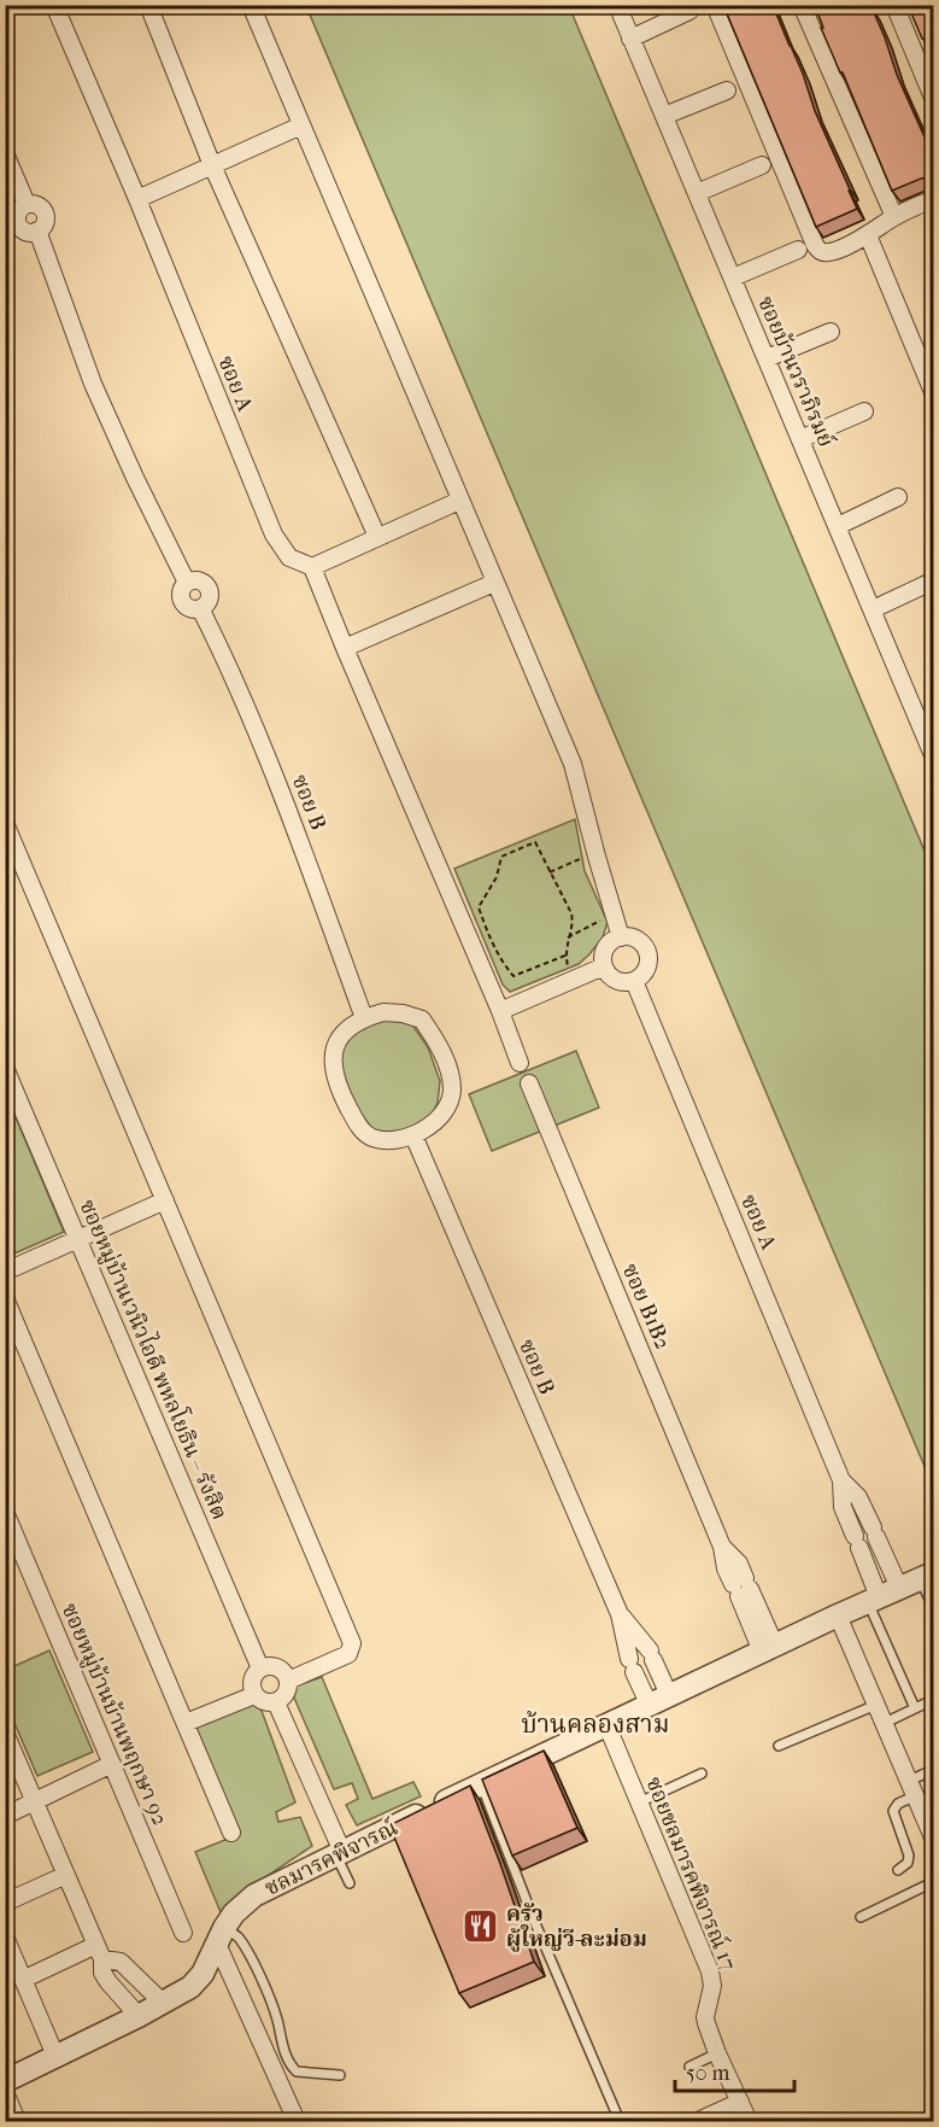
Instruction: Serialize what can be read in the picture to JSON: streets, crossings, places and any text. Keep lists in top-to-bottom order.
{
  "streets": {
    "street": [
      "ซอยบ้านวราภิรมย์",
      "ซอย A",
      "ซอย B",
      "ซอย B1B2",
      "ซอยหมู่บ้านเวนิวไอดี พหลโยธิน – รังสิต",
      "ซอยหมู่บ้านบ้านพฤกษา 92",
      "ชลมารคพิจารณ์",
      "ซอยชลมารคพิจารณ์ 17"
    ]
  },
  "crossings": [
    ["ซอย A", "ชลมารคพิจารณ์"],
    ["ซอย B", "ชลมารคพิจารณ์"],
    ["ซอย B1B2", "ชลมารคพิจารณ์"],
    ["ชลมารคพิจารณ์", "ซอยชลมารคพิจารณ์ 17"]
  ],
  "districts": ["บ้านคลองสาม"],
  "places": {
    "restaurant": ["ครัว ผู้ใหญ่วี-ละม่อม"]
  },
  "scale_bar": "50 m"
}
